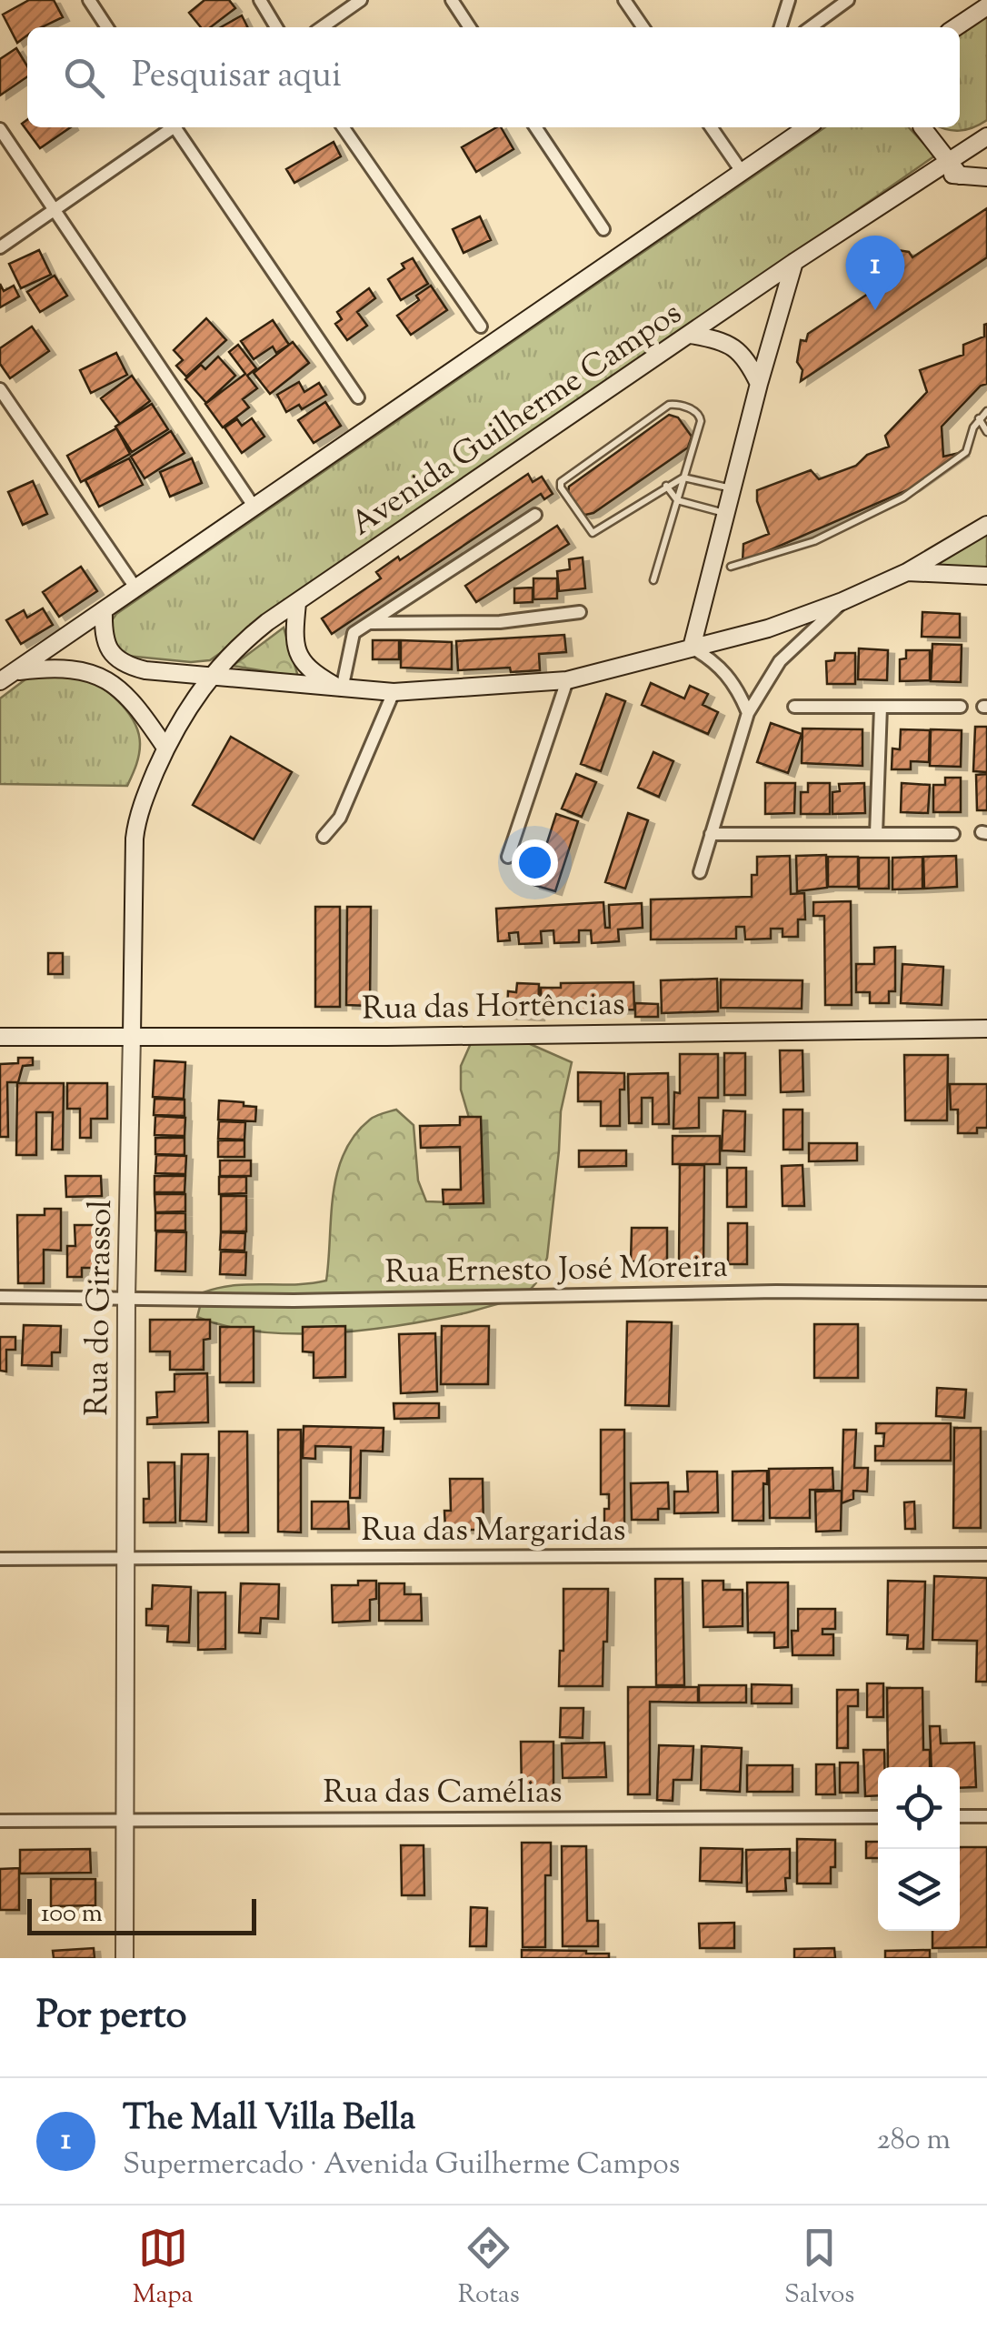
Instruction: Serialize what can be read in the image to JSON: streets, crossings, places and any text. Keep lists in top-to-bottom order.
{
  "streets": {
    "main road": ["Avenida Guilherme Campos", "Rua das Hortências", "Rua do Girassol"],
    "street": ["Rua Ernesto José Moreira", "Rua das Margaridas", "Rua das Camélias"]
  },
  "crossings": [
    ["Avenida Guilherme Campos", "Rua do Girassol"],
    ["Rua das Hortências", "Rua do Girassol"],
    ["Rua Ernesto José Moreira", "Rua do Girassol"],
    ["Rua do Girassol", "Rua das Margaridas"],
    ["Rua do Girassol", "Rua das Camélias"]
  ],
  "scale_bar": "100 m",
  "page": {
    "search": "Pesquisar aqui",
    "pins": "1",
    "scale": "100 m",
    "heading": "Por perto",
    "list": [
      {
        "mark": "1",
        "name": "The Mall Villa Bella",
        "note": "Supermercado · Avenida Guilherme Campos",
        "value": "280 m"
      }
    ],
    "nav": ["Mapa", "Rotas", "Salvos"]
  }
}
